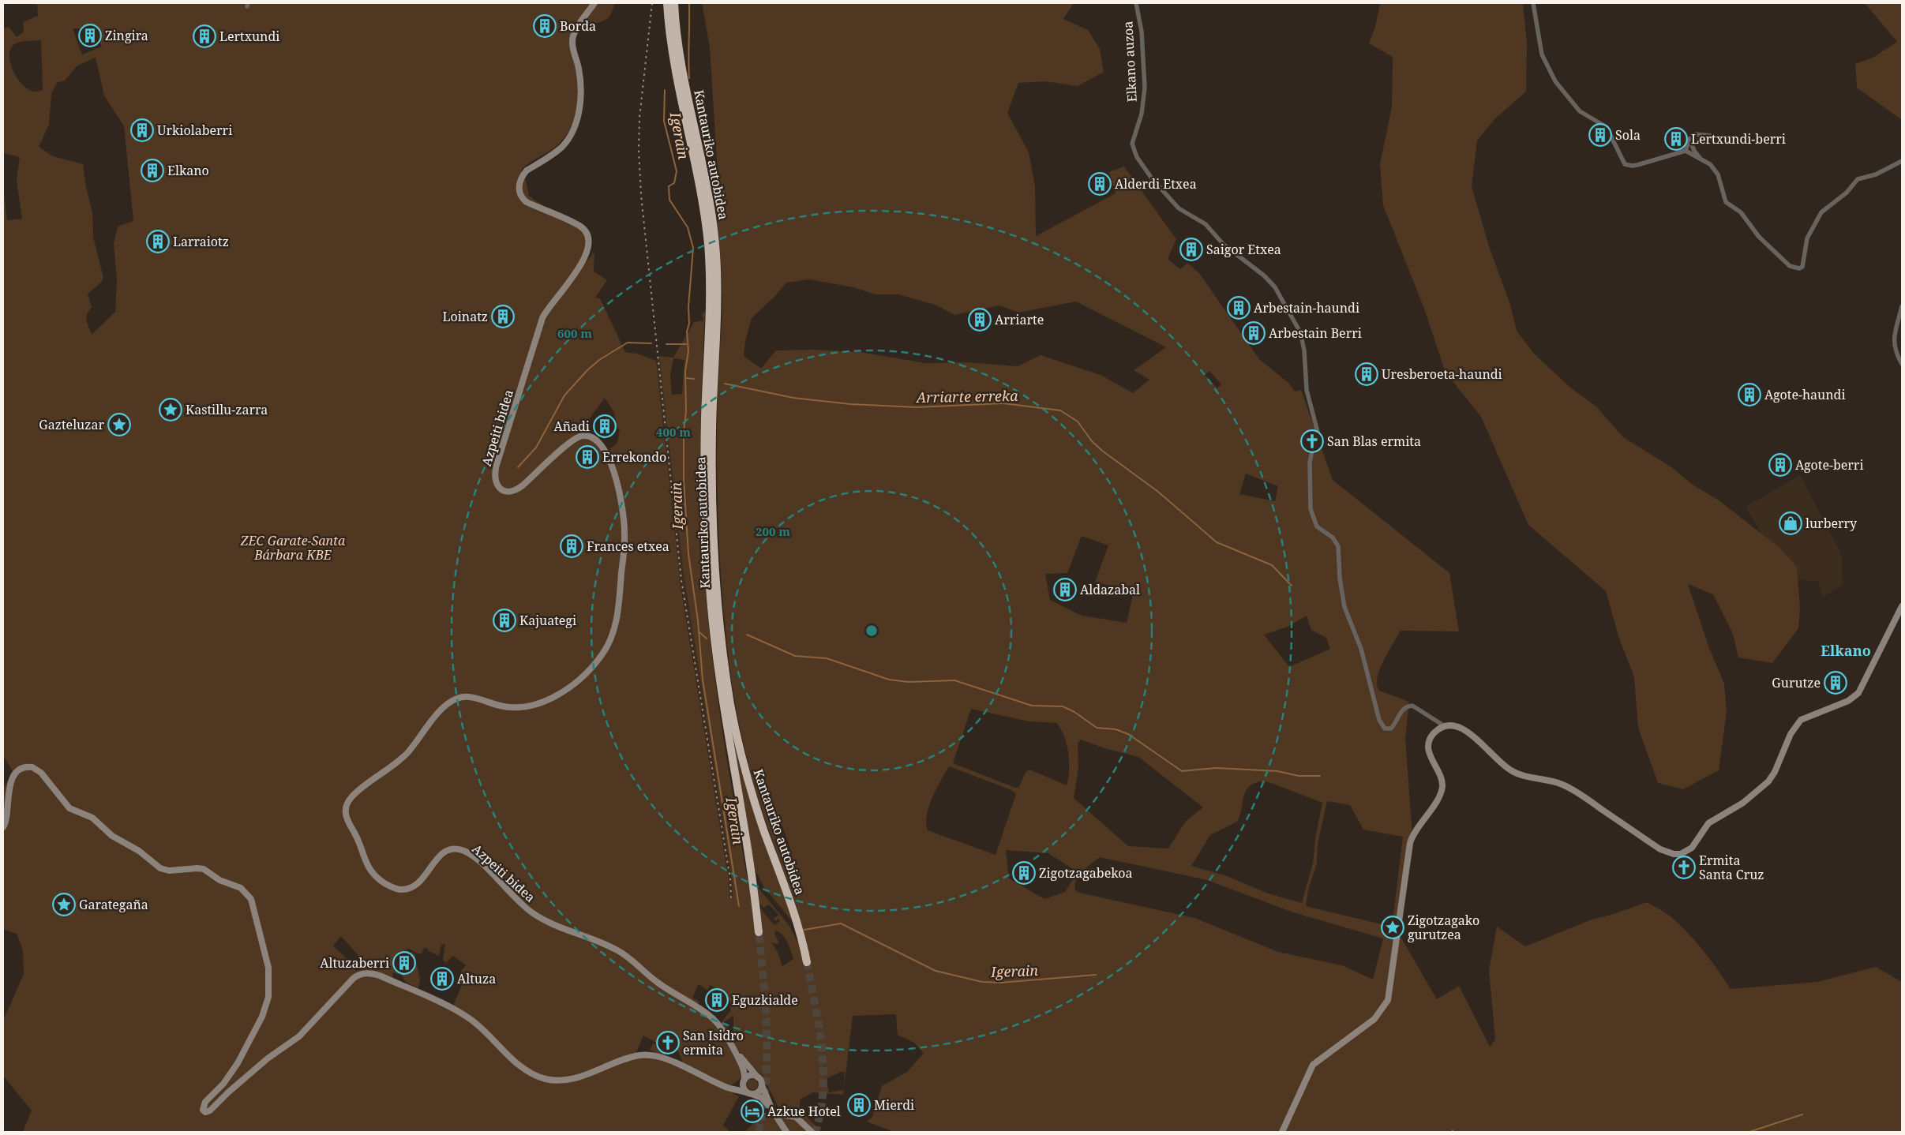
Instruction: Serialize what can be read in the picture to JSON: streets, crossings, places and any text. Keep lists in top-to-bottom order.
{
  "streets": {
    "highway": ["Kantauriko autobidea"],
    "street": ["Elkano auzoa", "Azpeiti bidea"]
  },
  "districts": ["Elkano"],
  "water": ["Igerain", "Arriarte erreka"],
  "parks": ["ZEC Garate-Santa Bárbara KBE"],
  "places": {
    "building": [
      "Borda",
      "Zingira",
      "Lertxundi",
      "Urkiolaberri",
      "Sola",
      "Lertxundi-berri",
      "Elkano",
      "Alderdi Etxea",
      "Larraiotz",
      "Saigor Etxea",
      "Arbestain-haundi",
      "Loinatz",
      "Arriarte",
      "Arbestain Berri",
      "Uresberoeta-haundi",
      "Agote-haundi",
      "Añadi",
      "Errekondo",
      "Agote-berri",
      "Frances etxea",
      "Aldazabal",
      "Kajuategi",
      "Gurutze",
      "Zigotzagabekoa",
      "Altuzaberri",
      "Altuza",
      "Eguzkialde",
      "Mierdi"
    ],
    "place": [
      "Kastillu-zarra",
      "Gazteluzar",
      "Garategaña",
      "Zigotzagako gurutzea"
    ],
    "church": ["San Blas ermita", "Ermita Santa Cruz", "San Isidro ermita"],
    "shop": ["lurberry"],
    "hotel": ["Azkue Hotel"]
  },
  "rings": ["600 m", "400 m", "200 m"]
}
